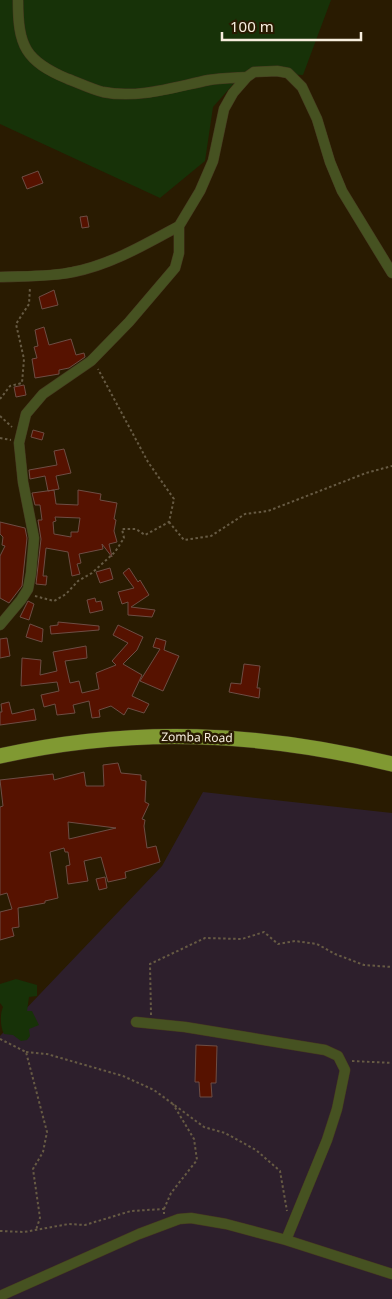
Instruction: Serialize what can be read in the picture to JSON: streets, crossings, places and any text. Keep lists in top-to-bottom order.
{
  "streets": {
    "highway": ["Zomba Road"]
  },
  "scale_bar": "100 m"
}
